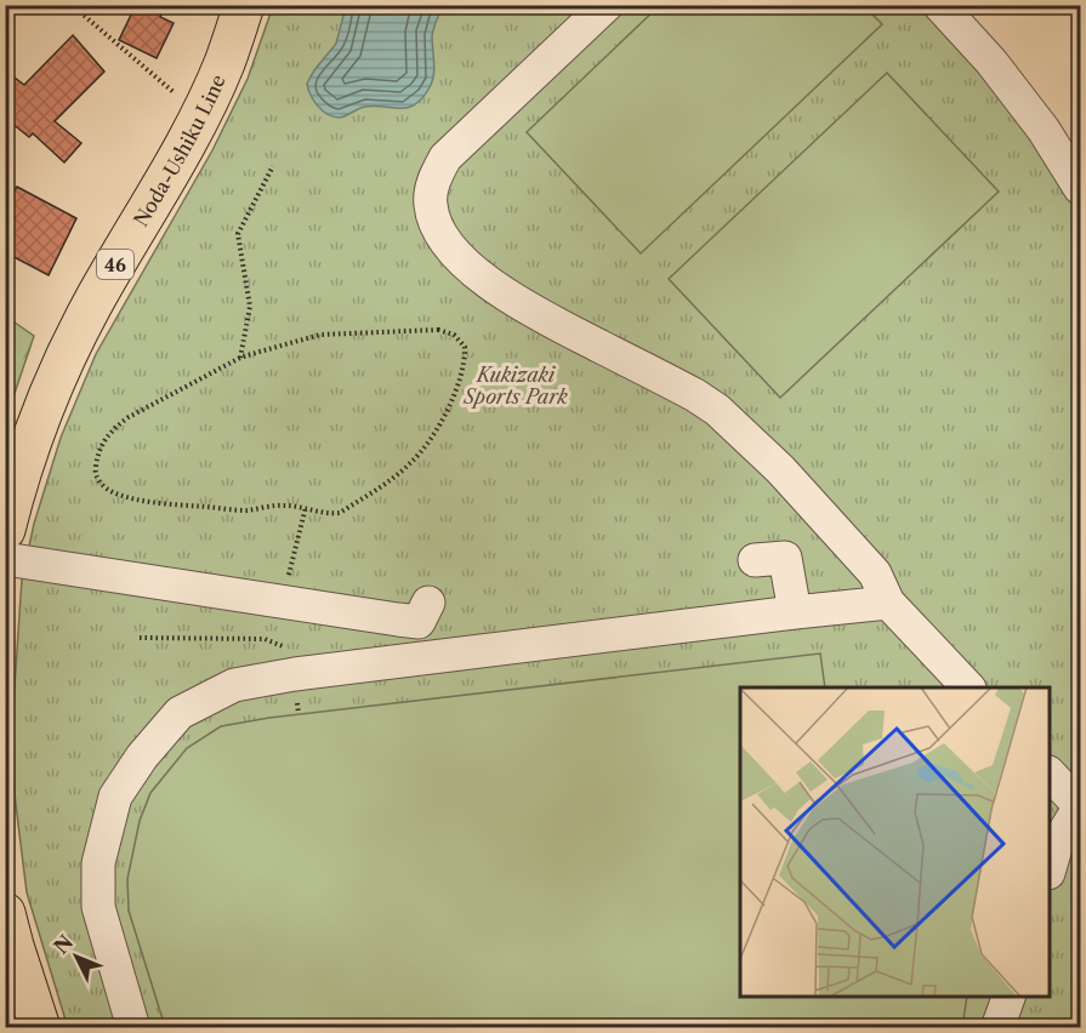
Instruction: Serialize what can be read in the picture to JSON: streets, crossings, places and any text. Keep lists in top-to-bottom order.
{
  "streets": {
    "main road": ["Noda-Ushiku Line", "46"]
  },
  "parks": ["Kukizaki Sports Park"],
  "north": "top left"
}
